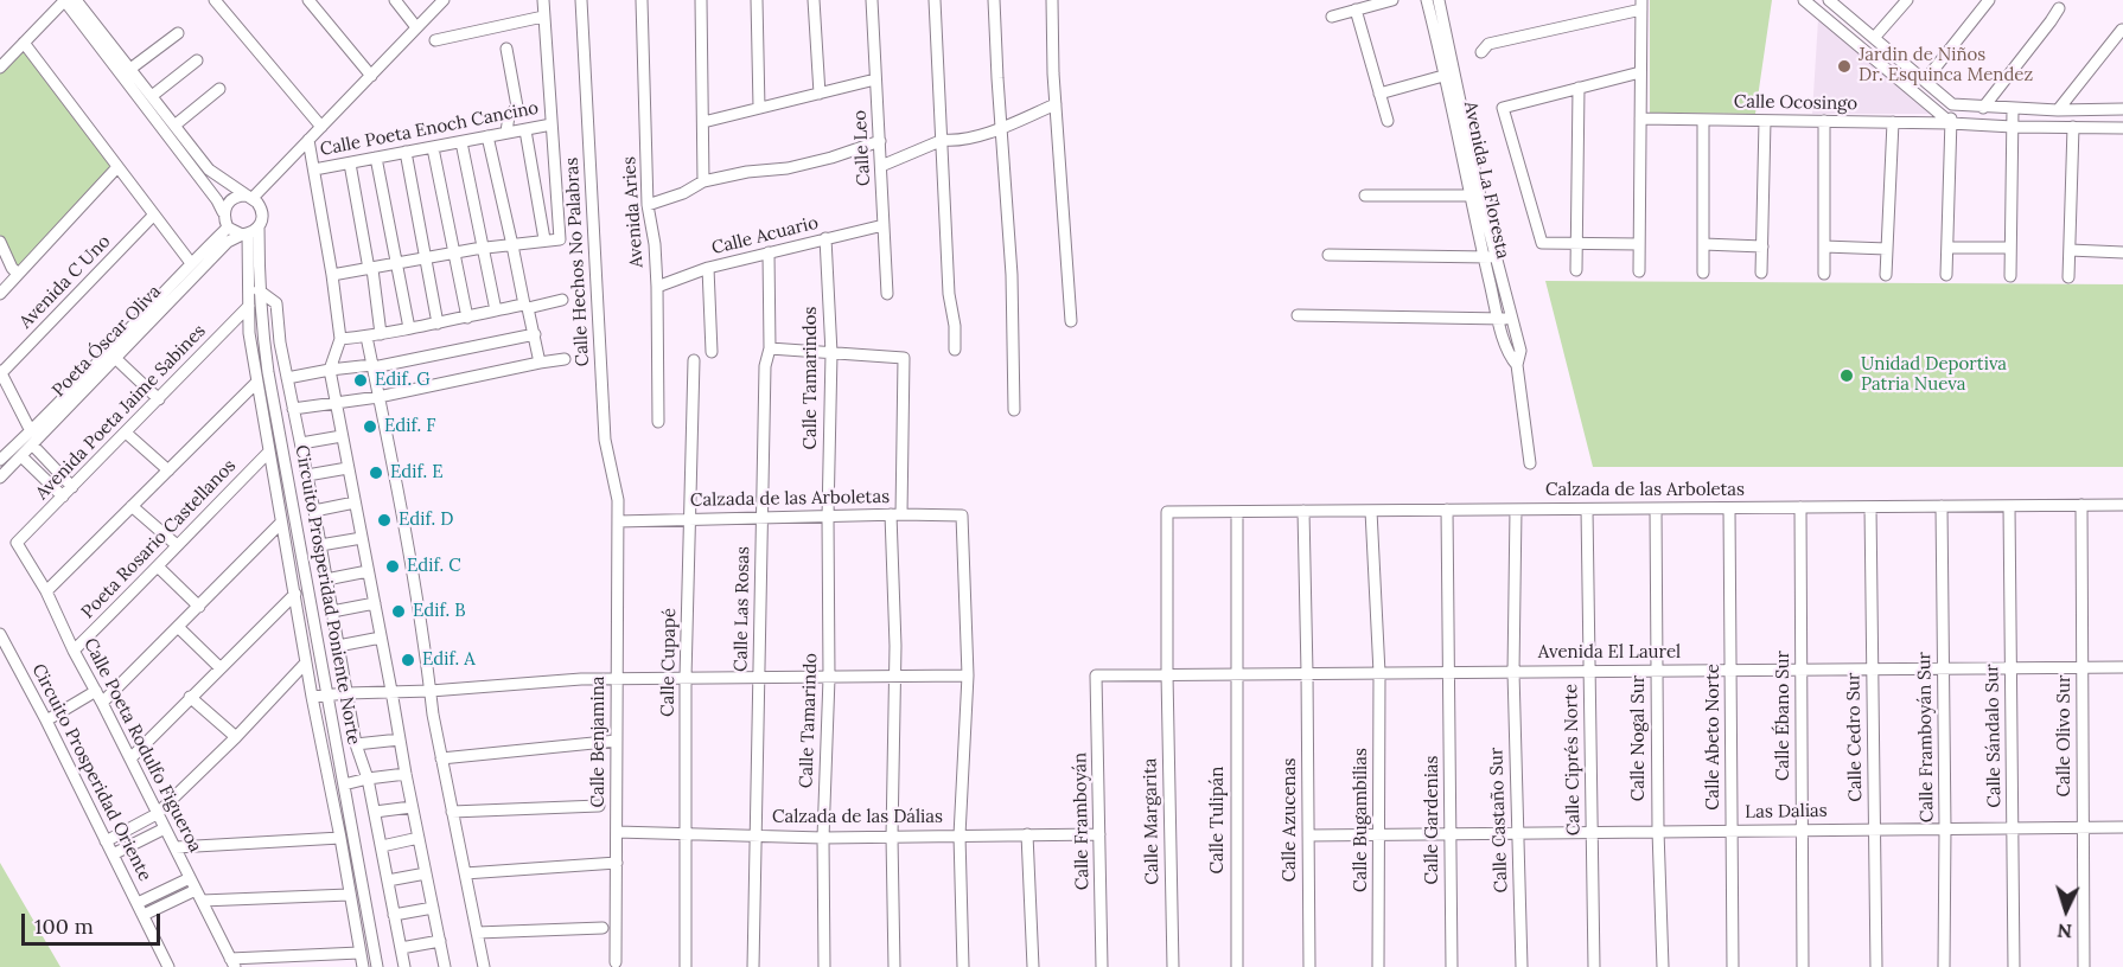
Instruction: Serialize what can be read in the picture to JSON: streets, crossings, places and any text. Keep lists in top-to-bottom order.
{
  "streets": {
    "street": [
      "Calle Ocosingo",
      "Calle Poeta Enoch Cancino",
      "Calle Leo",
      "Avenida La Floresta",
      "Avenida Aries",
      "Calle Acuario",
      "Calle Hechos No Palabras",
      "Avenida C Uno",
      "Poeta Óscar Oliva",
      "Calle Tamarindos",
      "Avenida Poeta Jaime Sabines",
      "Calzada de las Arboletas",
      "Poeta Rosario Castellanos",
      "Circuito Prosperidad Poniente Norte",
      "Calle Las Rosas",
      "Avenida El Laurel",
      "Calle Cupapé",
      "Calle Ébano Sur",
      "Calle Tamarindo",
      "Calle Sándalo Sur",
      "Calle Olivo Sur",
      "Calle Abeto Norte",
      "Calle Cedro Sur",
      "Calle Framboyán Sur",
      "Calle Nogal Sur",
      "Calle Benjamina",
      "Calle Poeta Rodulfo Figueroa",
      "Calle Ciprés Norte",
      "Circuito Prosperidad Oriente",
      "Las Dalias",
      "Calzada de las Dálias",
      "Calle Tulipán",
      "Calle Azucenas",
      "Calle Bugambilias",
      "Calle Gardenias",
      "Calle Castaño Sur",
      "Calle Framboyán",
      "Calle Margarita"
    ]
  },
  "crossings": [
    ["Calle Leo", "Calle Acuario"],
    ["Avenida Aries", "Calle Acuario"],
    ["Calle Acuario", "Calle Tamarindos"],
    ["Calle Acuario", "Calle Las Rosas"],
    ["Calle Hechos No Palabras", "Calzada de las Arboletas"],
    ["Calle Hechos No Palabras", "Calle Benjamina"],
    ["Poeta Óscar Oliva", "Circuito Prosperidad Poniente Norte"],
    ["Calle Tamarindos", "Calzada de las Arboletas"],
    ["Calle Tamarindos", "Calle Tamarindo"],
    ["Avenida Poeta Jaime Sabines", "Circuito Prosperidad Poniente Norte"],
    ["Avenida Poeta Jaime Sabines", "Calle Poeta Rodulfo Figueroa"],
    ["Calzada de las Arboletas", "Calle Las Rosas"],
    ["Calzada de las Arboletas", "Calle Cupapé"],
    ["Calzada de las Arboletas", "Calle Ébano Sur"],
    ["Calzada de las Arboletas", "Calle Tamarindo"],
    ["Calzada de las Arboletas", "Calle Sándalo Sur"],
    ["Calzada de las Arboletas", "Calle Olivo Sur"],
    ["Calzada de las Arboletas", "Calle Abeto Norte"],
    ["Calzada de las Arboletas", "Calle Cedro Sur"],
    ["Calzada de las Arboletas", "Calle Framboyán Sur"],
    ["Calzada de las Arboletas", "Calle Nogal Sur"],
    ["Calzada de las Arboletas", "Calle Benjamina"],
    ["Calzada de las Arboletas", "Calle Ciprés Norte"],
    ["Calzada de las Arboletas", "Calle Tulipán"],
    ["Calzada de las Arboletas", "Calle Azucenas"],
    ["Calzada de las Arboletas", "Calle Bugambilias"],
    ["Calzada de las Arboletas", "Calle Gardenias"],
    ["Calzada de las Arboletas", "Calle Castaño Sur"],
    ["Calzada de las Arboletas", "Calle Margarita"],
    ["Poeta Rosario Castellanos", "Circuito Prosperidad Poniente Norte"],
    ["Poeta Rosario Castellanos", "Calle Poeta Rodulfo Figueroa"],
    ["Calle Las Rosas", "Calzada de las Dálias"],
    ["Avenida El Laurel", "Calle Ébano Sur"],
    ["Avenida El Laurel", "Calle Sándalo Sur"],
    ["Avenida El Laurel", "Calle Olivo Sur"],
    ["Avenida El Laurel", "Calle Abeto Norte"],
    ["Avenida El Laurel", "Calle Cedro Sur"],
    ["Avenida El Laurel", "Calle Framboyán Sur"],
    ["Avenida El Laurel", "Calle Nogal Sur"],
    ["Avenida El Laurel", "Calle Ciprés Norte"],
    ["Avenida El Laurel", "Calle Tulipán"],
    ["Avenida El Laurel", "Calle Azucenas"],
    ["Avenida El Laurel", "Calle Bugambilias"],
    ["Avenida El Laurel", "Calle Gardenias"],
    ["Avenida El Laurel", "Calle Castaño Sur"],
    ["Avenida El Laurel", "Calle Framboyán"],
    ["Avenida El Laurel", "Calle Margarita"],
    ["Calle Cupapé", "Calzada de las Dálias"],
    ["Calle Ébano Sur", "Las Dalias"],
    ["Calle Tamarindo", "Calzada de las Dálias"],
    ["Calle Sándalo Sur", "Las Dalias"],
    ["Calle Olivo Sur", "Las Dalias"],
    ["Calle Abeto Norte", "Las Dalias"],
    ["Calle Cedro Sur", "Las Dalias"],
    ["Calle Framboyán Sur", "Las Dalias"],
    ["Calle Nogal Sur", "Las Dalias"],
    ["Calle Benjamina", "Calzada de las Dálias"],
    ["Calle Ciprés Norte", "Las Dalias"],
    ["Las Dalias", "Calle Azucenas"],
    ["Las Dalias", "Calle Bugambilias"],
    ["Las Dalias", "Calle Gardenias"],
    ["Las Dalias", "Calle Castaño Sur"],
    ["Calzada de las Dálias", "Calle Framboyán"]
  ],
  "places": [
    "Jardin de Niños Dr. Esquinca Mendez",
    "Unidad Deportiva Patria Nueva",
    "Edif. G",
    "Edif. F",
    "Edif. E",
    "Edif. D",
    "Edif. C",
    "Edif. B",
    "Edif. A"
  ],
  "scale_bar": "100 m",
  "north": "bottom"
}
